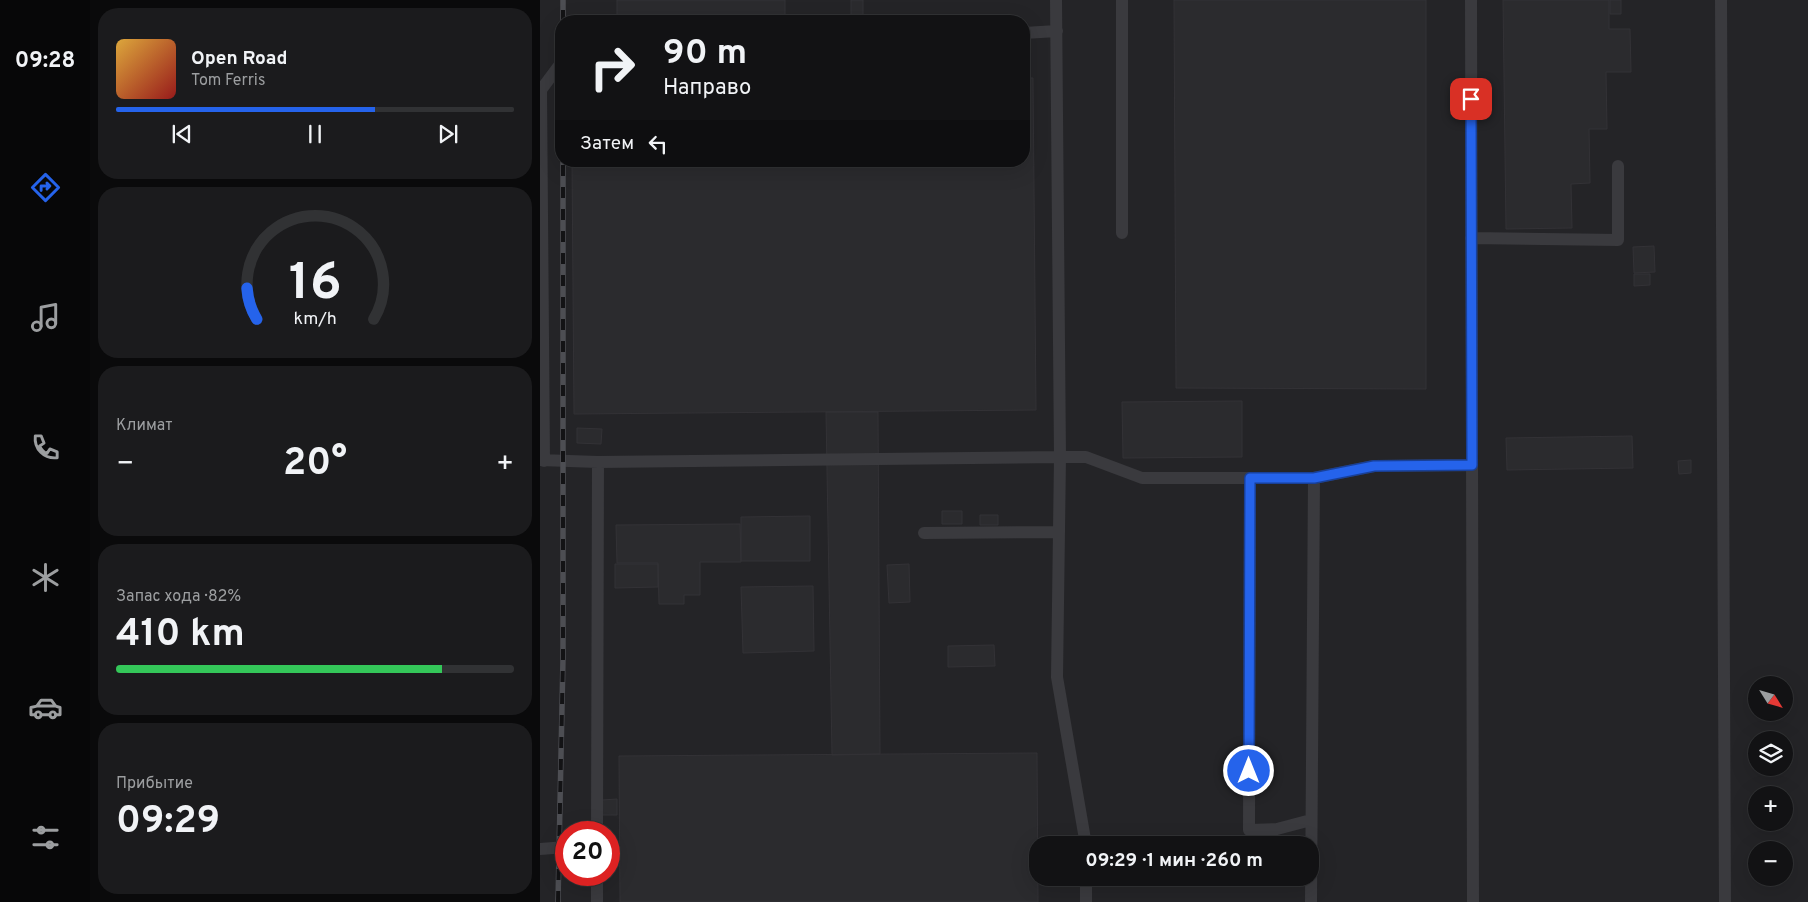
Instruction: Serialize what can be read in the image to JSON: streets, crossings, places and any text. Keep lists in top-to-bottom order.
{
  "north": "bottom right",
  "page": {
    "tabs": "09:28",
    "turn": ["90 m", "Направо"],
    "song": ["Open Road", "Tom Ferris"],
    "then": "Затем",
    "tile": [
      "Климат",
      ["Запас хода · 82%", "410 km"],
      ["Прибытие", "09:29"]
    ],
    "heat": ["−", "20°", "+"],
    "map_buttons": ["+", "−"],
    "limit": "20",
    "trip": "09:29 · 1 мин · 260 m",
    "gauge": ["16", "km/h"]
  }
}
